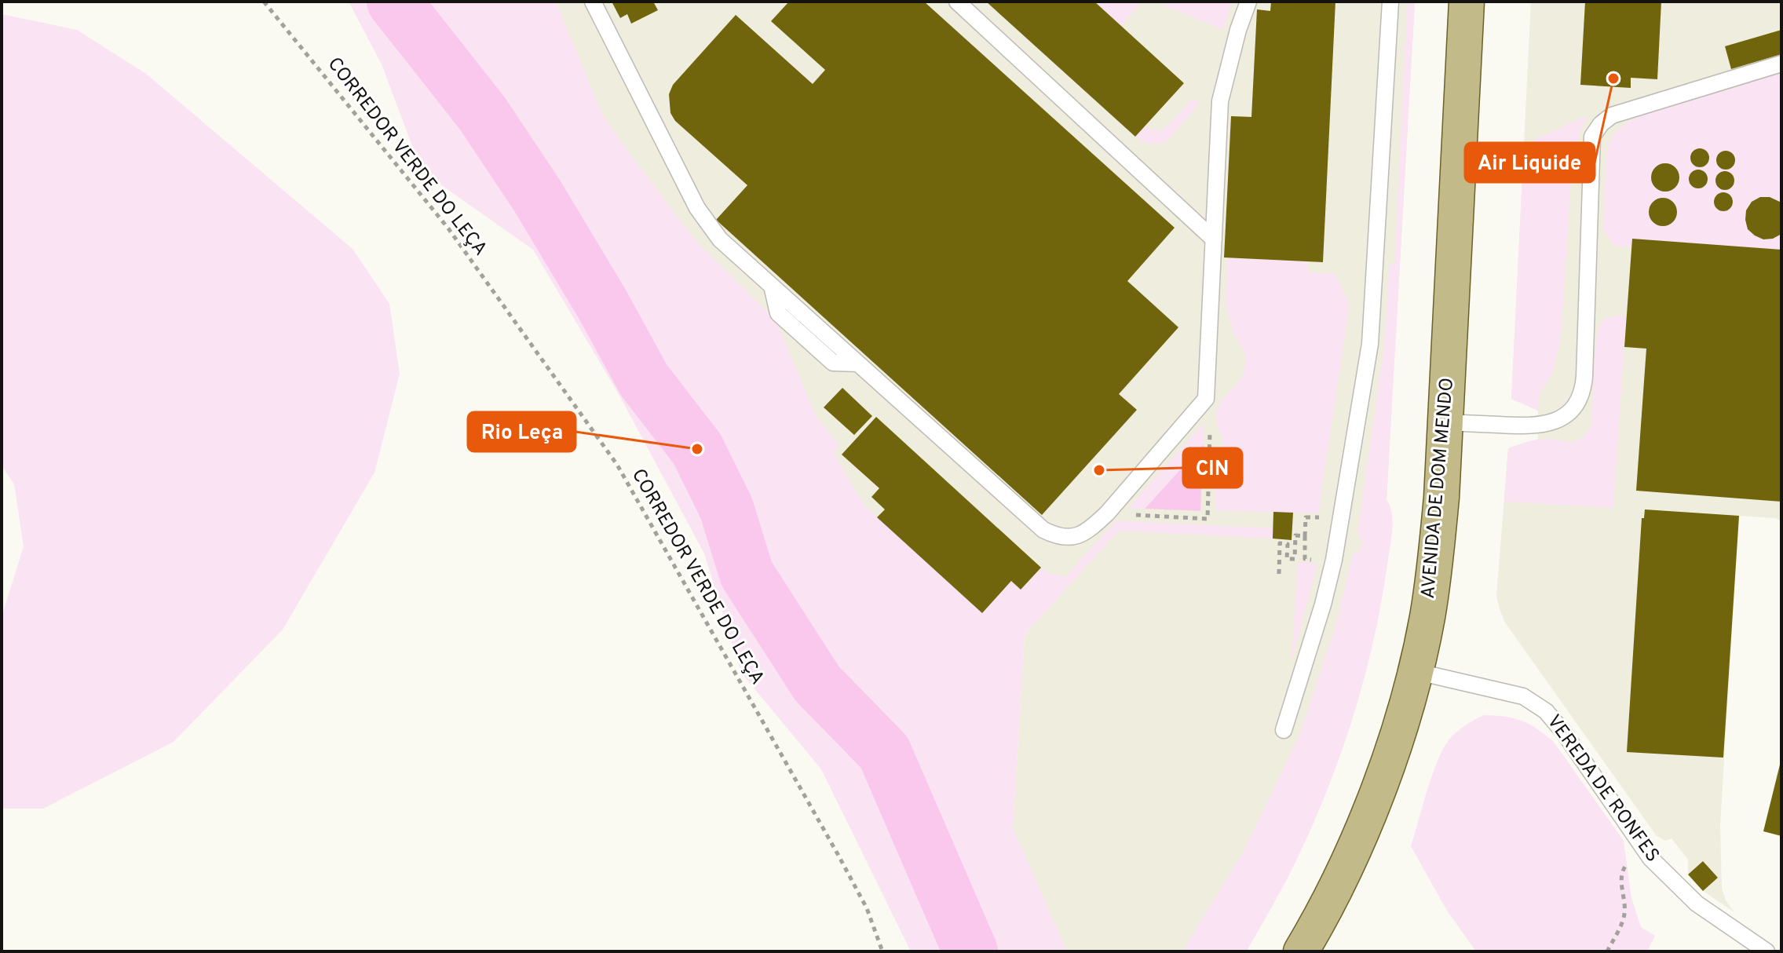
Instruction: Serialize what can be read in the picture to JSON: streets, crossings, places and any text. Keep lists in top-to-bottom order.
{
  "streets": {
    "main road": ["AVENIDA DE DOM MENDO"],
    "lane": ["VEREDA DE RONFES"],
    "path": ["CORREDOR VERDE DO LEÇA"]
  },
  "crossings": [
    ["AVENIDA DE DOM MENDO", "VEREDA DE RONFES"]
  ],
  "places": ["Air Liquide", "Rio Leça", "CIN"]
}
